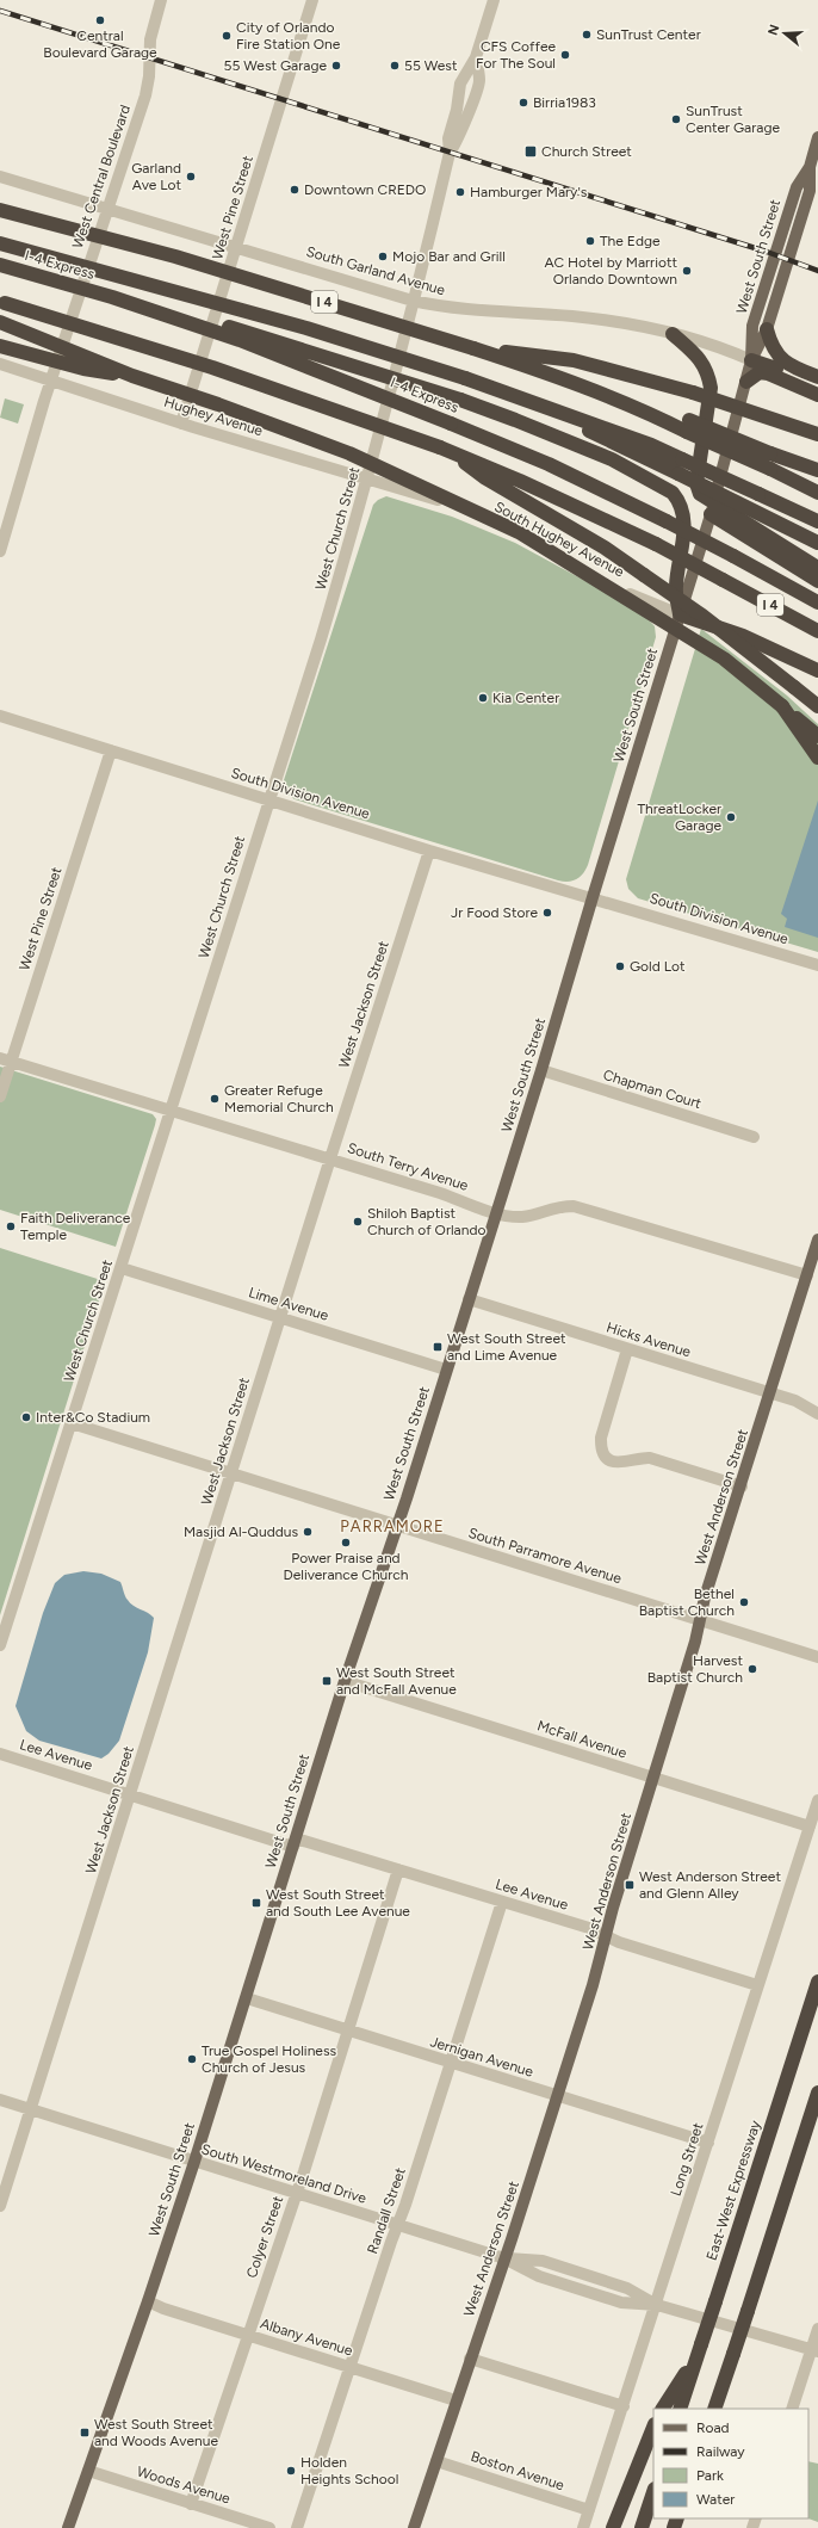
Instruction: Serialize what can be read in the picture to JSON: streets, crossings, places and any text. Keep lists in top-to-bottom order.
{
  "streets": {
    "highway": ["I-4 Express", "I 4", "East-West Expressway"],
    "main road": ["West South Street", "West Anderson Street"],
    "street": [
      "West Central Boulevard",
      "West Pine Street",
      "South Garland Avenue",
      "Hughey Avenue",
      "West Church Street",
      "South Hughey Avenue",
      "South Division Avenue",
      "West Jackson Street",
      "Chapman Court",
      "South Terry Avenue",
      "Lime Avenue",
      "Hicks Avenue",
      "South Parramore Avenue",
      "McFall Avenue",
      "Lee Avenue",
      "Jernigan Avenue",
      "Long Street",
      "South Westmoreland Drive",
      "Randall Street",
      "Colyer Street",
      "Albany Avenue",
      "Boston Avenue",
      "Woods Avenue"
    ]
  },
  "crossings": [
    ["West Central Boulevard", "South Garland Avenue"],
    ["West Central Boulevard", "Hughey Avenue"],
    ["West Pine Street", "South Garland Avenue"],
    ["West Pine Street", "Hughey Avenue"],
    ["West Pine Street", "South Division Avenue"],
    ["West Pine Street", "South Terry Avenue"],
    ["West South Street", "South Garland Avenue"],
    ["West South Street", "South Hughey Avenue"],
    ["West South Street", "South Division Avenue"],
    ["West South Street", "Chapman Court"],
    ["West South Street", "South Terry Avenue"],
    ["West South Street", "Lime Avenue"],
    ["West South Street", "Hicks Avenue"],
    ["West South Street", "South Parramore Avenue"],
    ["West South Street", "McFall Avenue"],
    ["West South Street", "Lee Avenue"],
    ["West South Street", "Jernigan Avenue"],
    ["West South Street", "South Westmoreland Drive"],
    ["West South Street", "Albany Avenue"],
    ["West South Street", "Woods Avenue"],
    ["South Garland Avenue", "West Church Street"],
    ["Hughey Avenue", "West Church Street"],
    ["Hughey Avenue", "South Hughey Avenue"],
    ["West Church Street", "South Hughey Avenue"],
    ["West Church Street", "South Division Avenue"],
    ["West Church Street", "South Terry Avenue"],
    ["West Church Street", "Lime Avenue"],
    ["West Church Street", "South Parramore Avenue"],
    ["South Division Avenue", "West Jackson Street"],
    ["West Jackson Street", "South Terry Avenue"],
    ["West Jackson Street", "Lime Avenue"],
    ["West Jackson Street", "South Parramore Avenue"],
    ["West Jackson Street", "Lee Avenue"],
    ["West Jackson Street", "South Westmoreland Drive"],
    ["South Terry Avenue", "West Anderson Street"],
    ["Hicks Avenue", "West Anderson Street"],
    ["West Anderson Street", "South Parramore Avenue"],
    ["West Anderson Street", "McFall Avenue"],
    ["West Anderson Street", "Lee Avenue"],
    ["West Anderson Street", "Jernigan Avenue"],
    ["West Anderson Street", "South Westmoreland Drive"],
    ["West Anderson Street", "Albany Avenue"],
    ["West Anderson Street", "Boston Avenue"],
    ["McFall Avenue", "Long Street"],
    ["Lee Avenue", "Long Street"],
    ["Lee Avenue", "Randall Street"],
    ["Lee Avenue", "Colyer Street"],
    ["Jernigan Avenue", "Long Street"],
    ["Jernigan Avenue", "Randall Street"],
    ["Jernigan Avenue", "Colyer Street"],
    ["Long Street", "South Westmoreland Drive"],
    ["Long Street", "Boston Avenue"],
    ["South Westmoreland Drive", "Randall Street"],
    ["South Westmoreland Drive", "Colyer Street"],
    ["Randall Street", "Albany Avenue"],
    ["Colyer Street", "Albany Avenue"],
    ["Colyer Street", "Woods Avenue"]
  ],
  "districts": ["PARRAMORE"],
  "places": {
    "other": [
      "Central Boulevard Garage",
      "SunTrust Center",
      "City of Orlando Fire Station One",
      "CFS Coffee For The Soul",
      "55 West Garage",
      "55 West",
      "Birria1983",
      "SunTrust Center Garage",
      "Garland Ave Lot",
      "Downtown CREDO",
      "Hamburger Mary's",
      "The Edge",
      "Mojo Bar and Grill",
      "AC Hotel by Marriott Orlando Downtown",
      "Kia Center",
      "ThreatLocker Garage",
      "Jr Food Store",
      "Gold Lot",
      "Greater Refuge Memorial Church",
      "Shiloh Baptist Church of Orlando",
      "Faith Deliverance Temple",
      "Inter&Co Stadium",
      "Masjid Al-Quddus",
      "Power Praise and Deliverance Church",
      "Bethel Baptist Church",
      "Harvest Baptist Church",
      "True Gospel Holiness Church of Jesus",
      "Holden Heights School"
    ],
    "transit": [
      "Church Street",
      "West South Street and Lime Avenue",
      "West South Street and McFall Avenue",
      "West Anderson Street and Glenn Alley",
      "West South Street and South Lee Avenue",
      "West South Street and Woods Avenue"
    ]
  },
  "legend": [
    "Road",
    "Railway",
    "Park",
    "Water"
  ],
  "north": "left"
}
